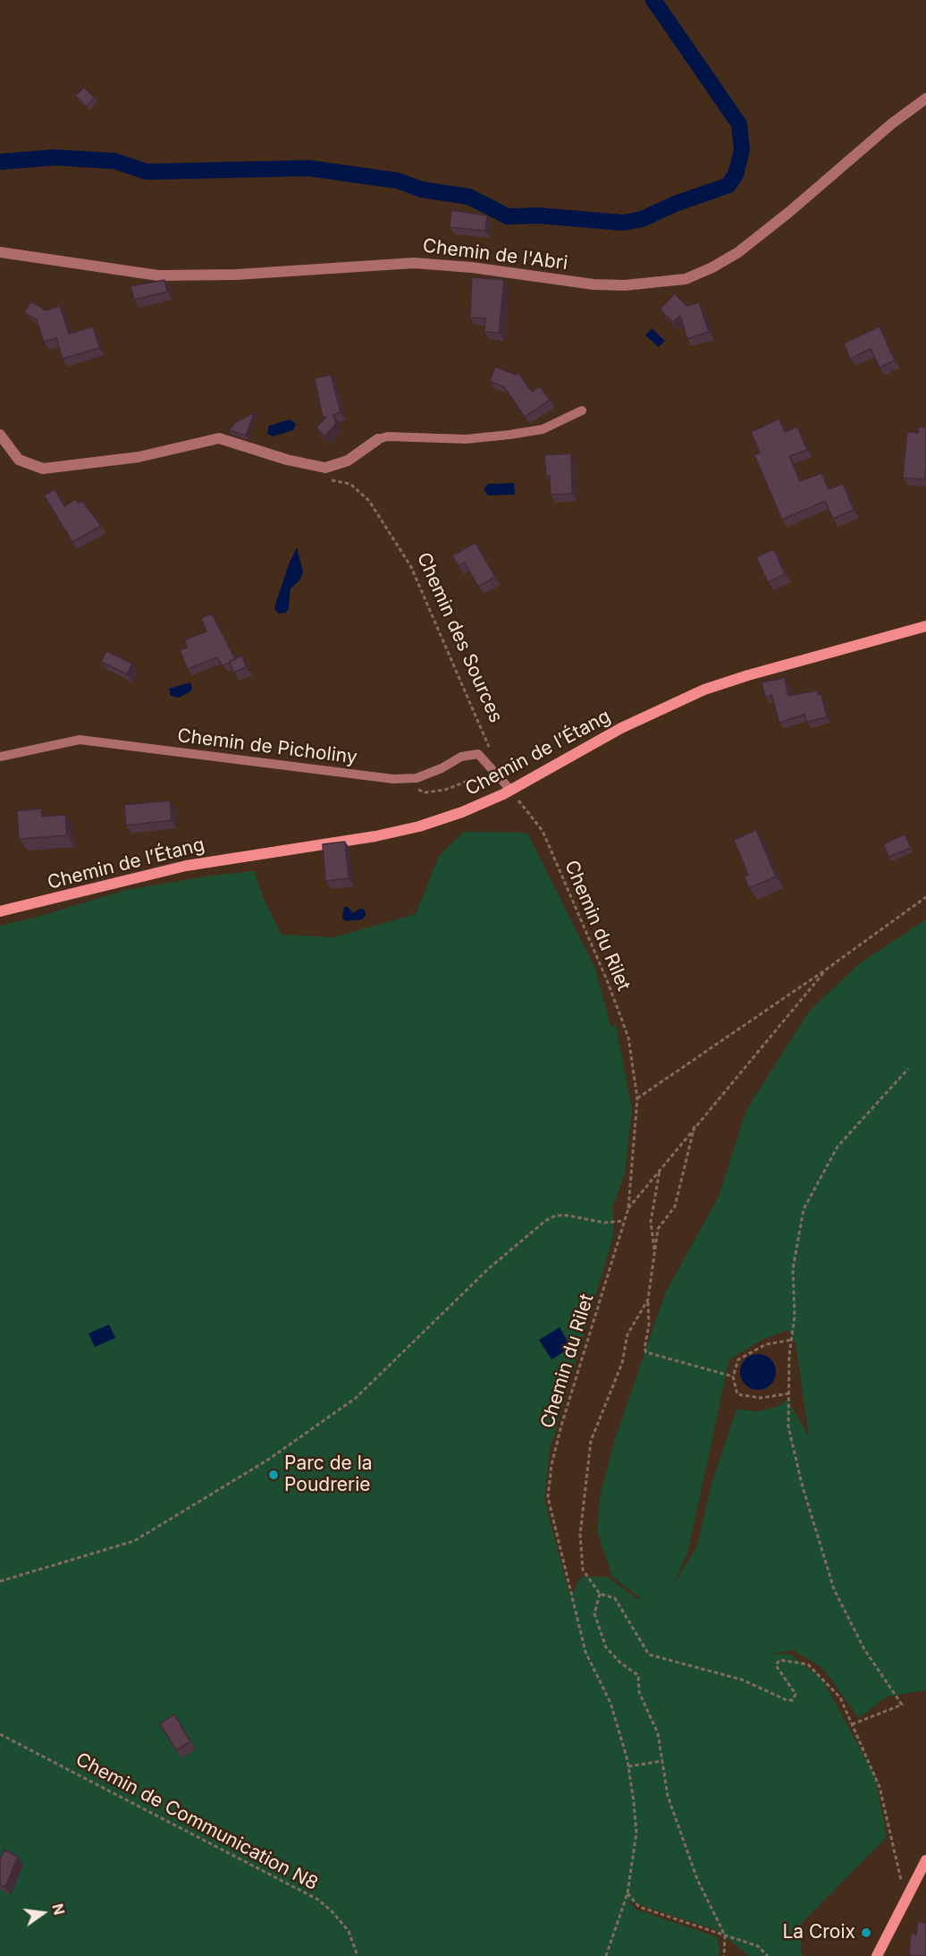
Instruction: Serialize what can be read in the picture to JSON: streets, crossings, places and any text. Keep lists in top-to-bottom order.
{
  "streets": {
    "main road": ["Chemin de l’Étang"],
    "street": ["Chemin de l'Abri"],
    "lane": ["Chemin de Picholiny"],
    "path": ["Chemin des Sources", "Chemin du Rilet", "Chemin de Communication N8"]
  },
  "crossings": [
    ["Chemin de Picholiny", "Chemin de l’Étang"],
    ["Chemin de Picholiny", "Chemin du Rilet"],
    ["Chemin de l’Étang", "Chemin du Rilet"]
  ],
  "places": ["Parc de la Poudrerie", "La Croix"],
  "north": "right"
}
